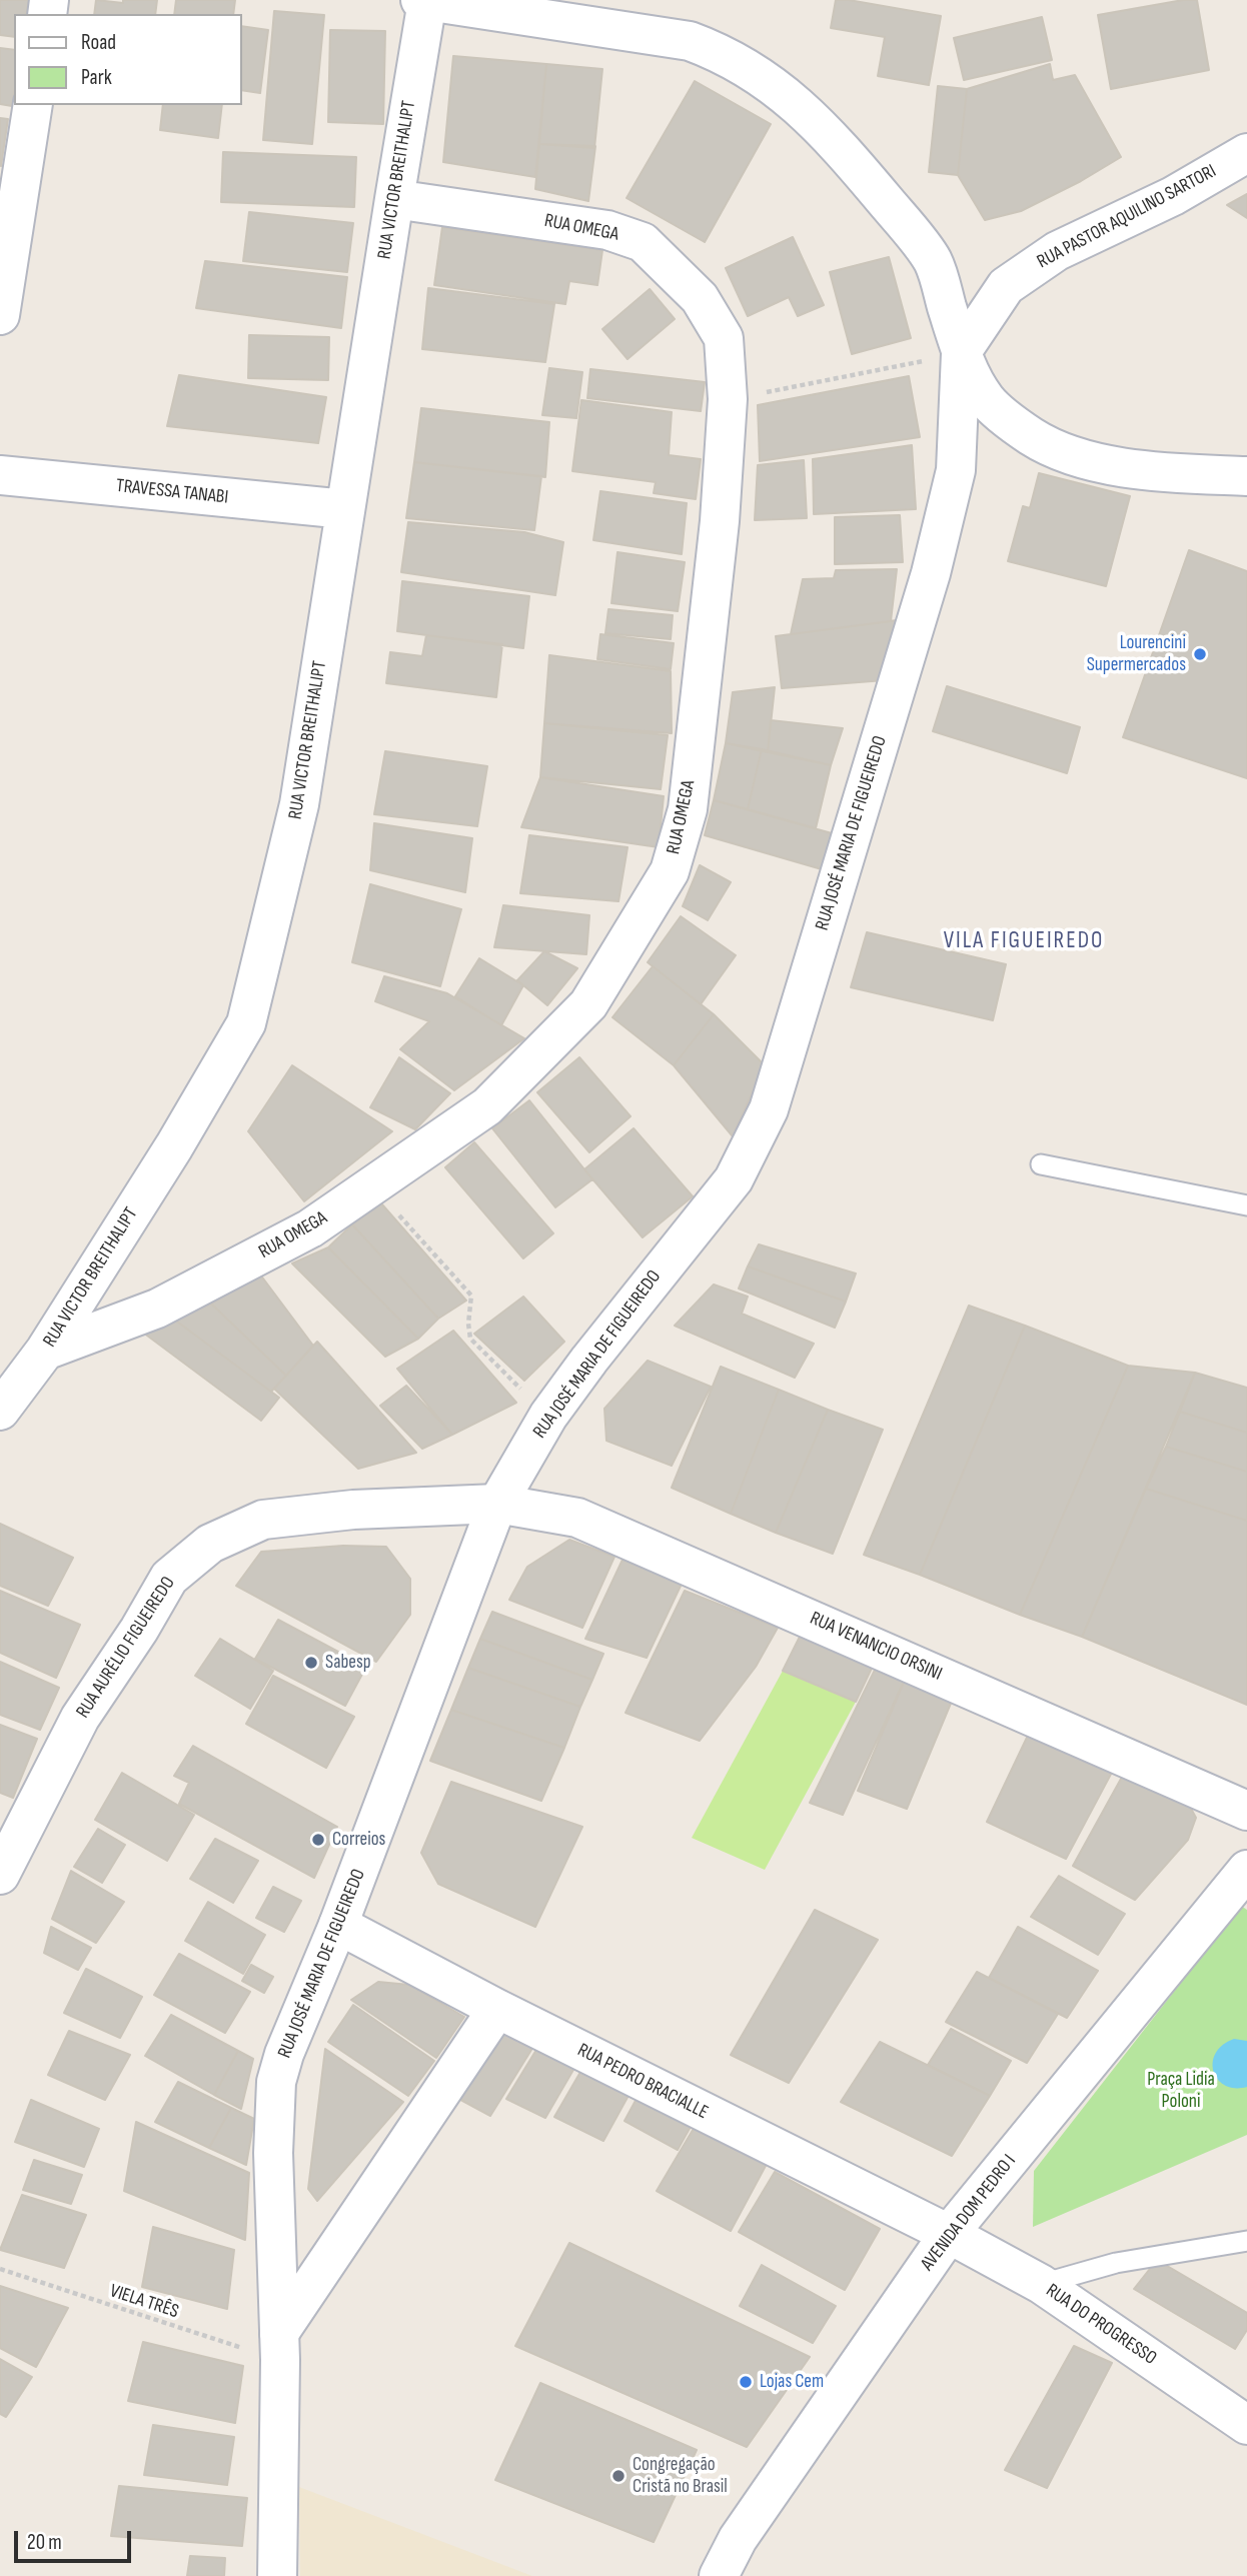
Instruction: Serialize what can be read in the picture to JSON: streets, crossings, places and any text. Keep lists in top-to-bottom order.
{
  "streets": {
    "street": [
      "RUA VICTOR BREITHALIPT",
      "RUA PASTOR AQUILINO SARTORI",
      "RUA OMEGA",
      "TRAVESSA TANABI",
      "RUA JOSÉ MARIA DE FIGUEIREDO",
      "RUA VENANCIO ORSINI",
      "RUA AURÉLIO FIGUEIREDO",
      "RUA PEDRO BRACIALLE",
      "AVENIDA DOM PEDRO I",
      "RUA DO PROGRESSO"
    ],
    "path": ["VIELA TRÊS"]
  },
  "crossings": [
    ["RUA VICTOR BREITHALIPT", "RUA OMEGA"],
    ["RUA VICTOR BREITHALIPT", "TRAVESSA TANABI"],
    ["RUA PASTOR AQUILINO SARTORI", "RUA JOSÉ MARIA DE FIGUEIREDO"],
    ["RUA JOSÉ MARIA DE FIGUEIREDO", "RUA VENANCIO ORSINI"],
    ["RUA JOSÉ MARIA DE FIGUEIREDO", "RUA AURÉLIO FIGUEIREDO"],
    ["RUA JOSÉ MARIA DE FIGUEIREDO", "RUA PEDRO BRACIALLE"],
    ["RUA JOSÉ MARIA DE FIGUEIREDO", "VIELA TRÊS"],
    ["RUA VENANCIO ORSINI", "RUA AURÉLIO FIGUEIREDO"],
    ["RUA PEDRO BRACIALLE", "AVENIDA DOM PEDRO I"],
    ["RUA PEDRO BRACIALLE", "RUA DO PROGRESSO"],
    ["AVENIDA DOM PEDRO I", "RUA DO PROGRESSO"]
  ],
  "districts": ["VILA FIGUEIREDO"],
  "parks": ["Praça Lidia Poloni"],
  "places": [
    "Lourencini Supermercados",
    "Sabesp",
    "Correios",
    "Lojas Cem",
    "Congregação Cristã no Brasil"
  ],
  "legend": ["Road", "Park"],
  "scale_bar": "20 m"
}
